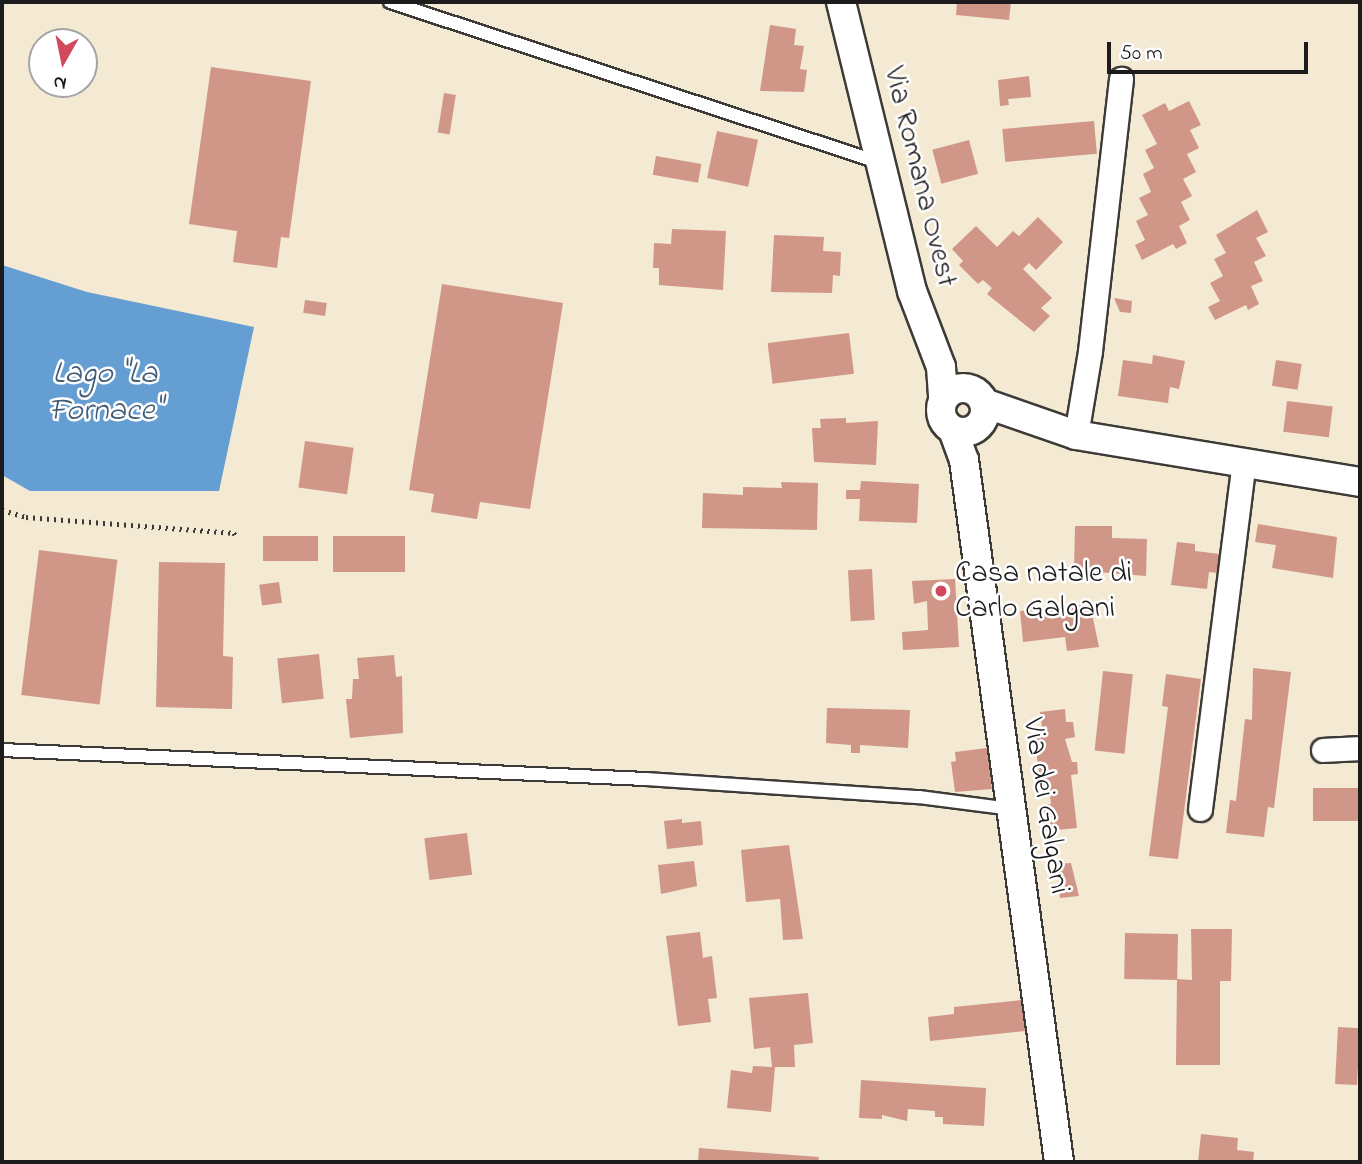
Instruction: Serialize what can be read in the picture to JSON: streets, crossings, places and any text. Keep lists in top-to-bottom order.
{
  "streets": {
    "street": ["Via Romana Ovest", "Via dei Galgani"]
  },
  "crossings": [
    ["Via Romana Ovest", "Via dei Galgani"]
  ],
  "water": ["Lago \"La Fornace\""],
  "places": ["Casa natale di Carlo Galgani"],
  "scale_bar": "50 m",
  "north": "bottom"
}
